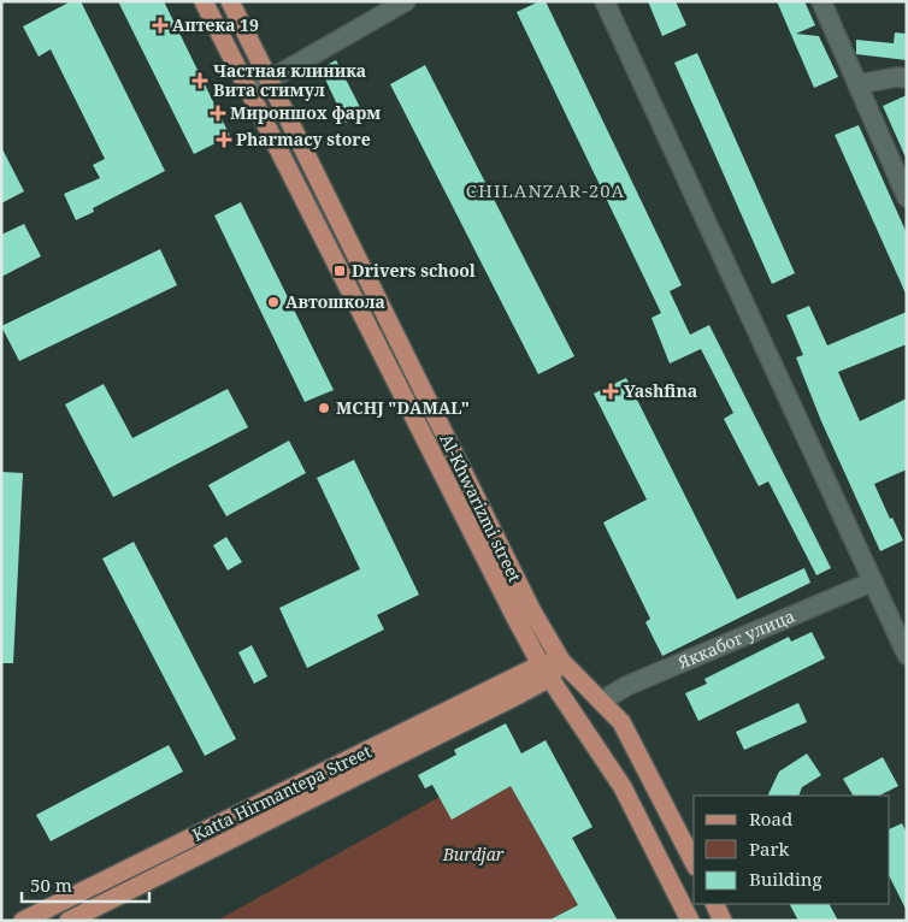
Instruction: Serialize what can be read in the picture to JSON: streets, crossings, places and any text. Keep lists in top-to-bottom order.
{
  "streets": {
    "main road": ["Al-Khwarizmi street", "Katta Hirmаntepa Street"],
    "street": ["Яккабог улица"]
  },
  "crossings": [
    ["Al-Khwarizmi street", "Яккабог улица"],
    ["Al-Khwarizmi street", "Katta Hirmаntepa Street"]
  ],
  "districts": ["CHILANZAR-20A"],
  "parks": ["Burdjar"],
  "places": {
    "health": [
      "Аптека 19",
      "Частная клиника Вита стимул",
      "Мироншох фарм",
      "Pharmacy store",
      "Yashfina"
    ],
    "transit": ["Drivers school"],
    "other": ["Автошкола", "MCHJ \"DAMAL\""]
  },
  "legend": ["Road", "Park", "Building"],
  "scale_bar": "50 m"
}
